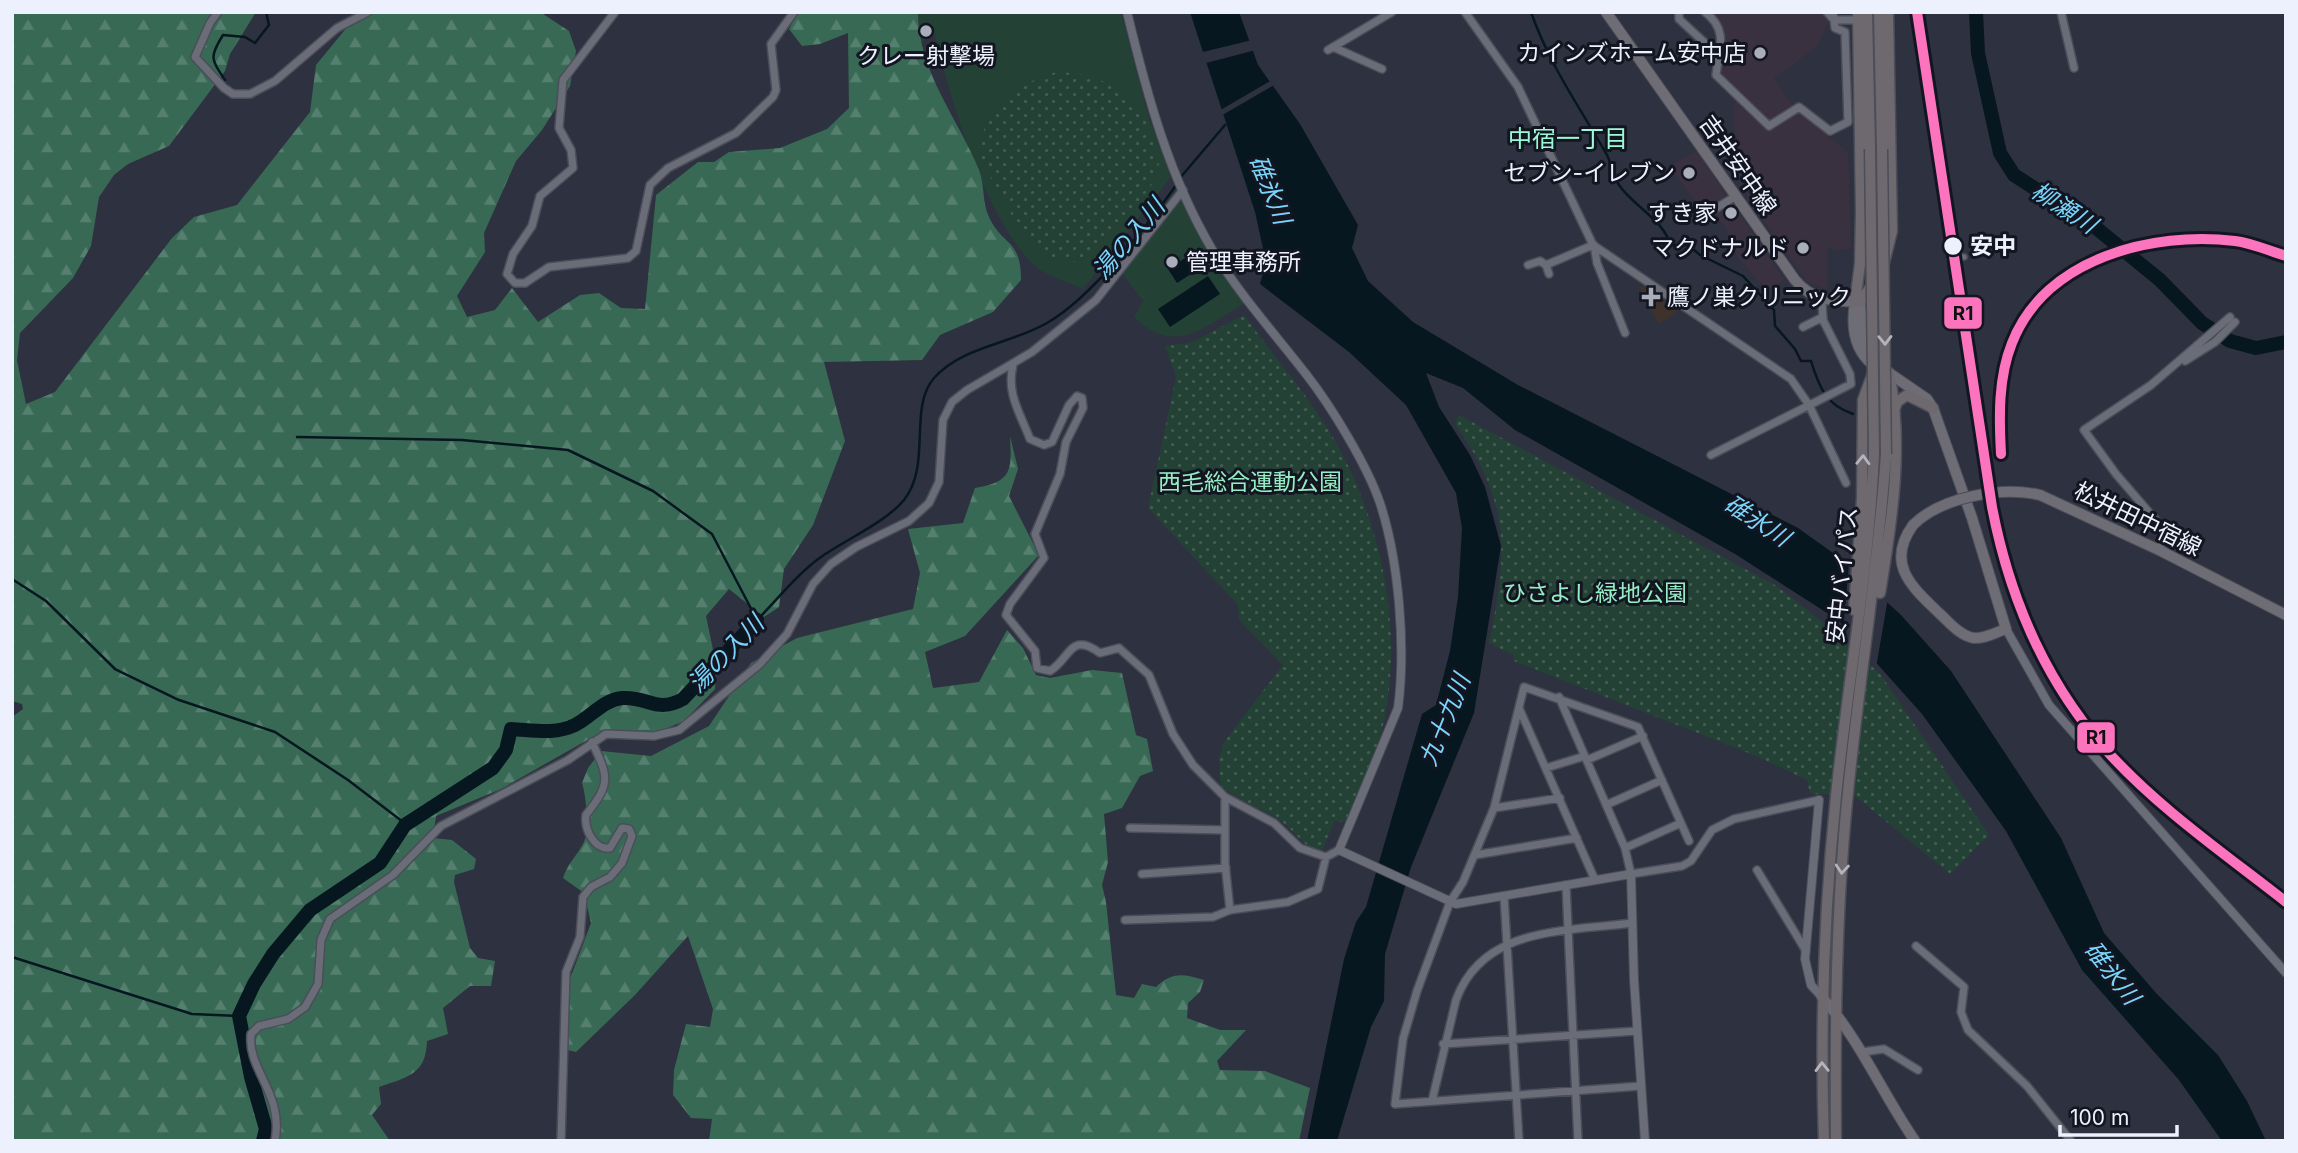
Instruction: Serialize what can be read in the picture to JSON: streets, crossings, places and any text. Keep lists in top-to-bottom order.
{
  "streets": {
    "highway": ["安中バイパス"],
    "main road": ["吉井安中線", "松井田中宿線"]
  },
  "districts": ["中宿一丁目"],
  "water": [
    "碓氷川",
    "柳瀬川",
    "湯の入川",
    "九十九川"
  ],
  "parks": ["西毛総合運動公園", "ひさよし緑地公園"],
  "places": {
    "other": [
      "クレー射撃場",
      "カインズホーム安中店",
      "セブン-イレブン",
      "すき家",
      "安中",
      "マクドナルド",
      "管理事務所"
    ],
    "health": ["鷹ノ巣クリニック"]
  },
  "lines": ["transit line R1"],
  "scale_bar": "100 m"
}
